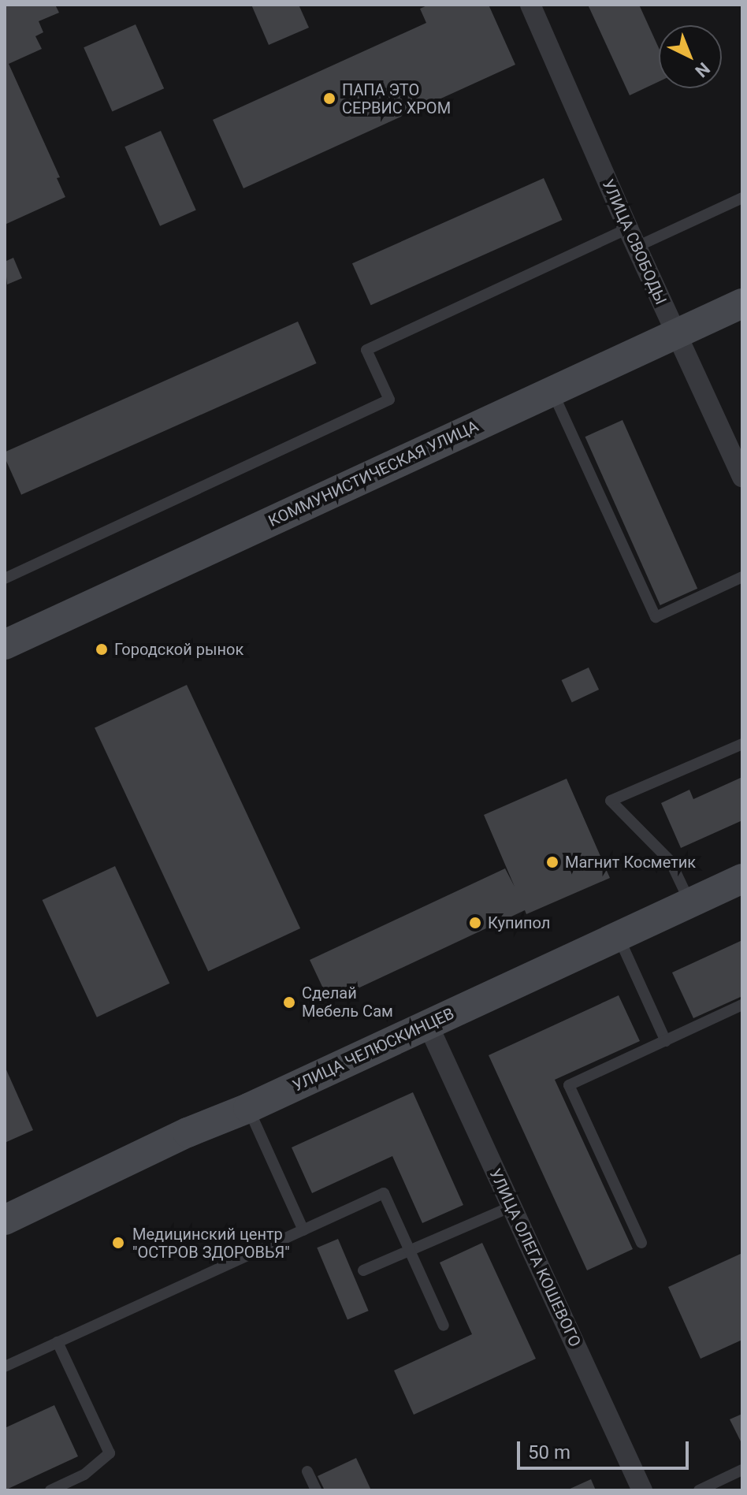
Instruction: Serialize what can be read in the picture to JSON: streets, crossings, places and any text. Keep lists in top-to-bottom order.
{
  "streets": {
    "street": [
      "УЛИЦА СВОБОДЫ",
      "КОММУНИСТИЧЕСКАЯ УЛИЦА",
      "УЛИЦА ЧЕЛЮСКИНЦЕВ",
      "УЛИЦА ОЛЕГА КОШЕВОГО"
    ]
  },
  "crossings": [
    ["УЛИЦА СВОБОДЫ", "КОММУНИСТИЧЕСКАЯ УЛИЦА"],
    ["УЛИЦА ЧЕЛЮСКИНЦЕВ", "УЛИЦА ОЛЕГА КОШЕВОГО"]
  ],
  "places": [
    "ПАПА ЭТО СЕРВИС ХРОМ",
    "Городской рынок",
    "Магнит Косметик",
    "Купипол",
    "Сделай Мебель Сам",
    "Медицинский центр \"ОСТРОВ ЗДОРОВЬЯ\""
  ],
  "scale_bar": "50 m",
  "north": "bottom right"
}
